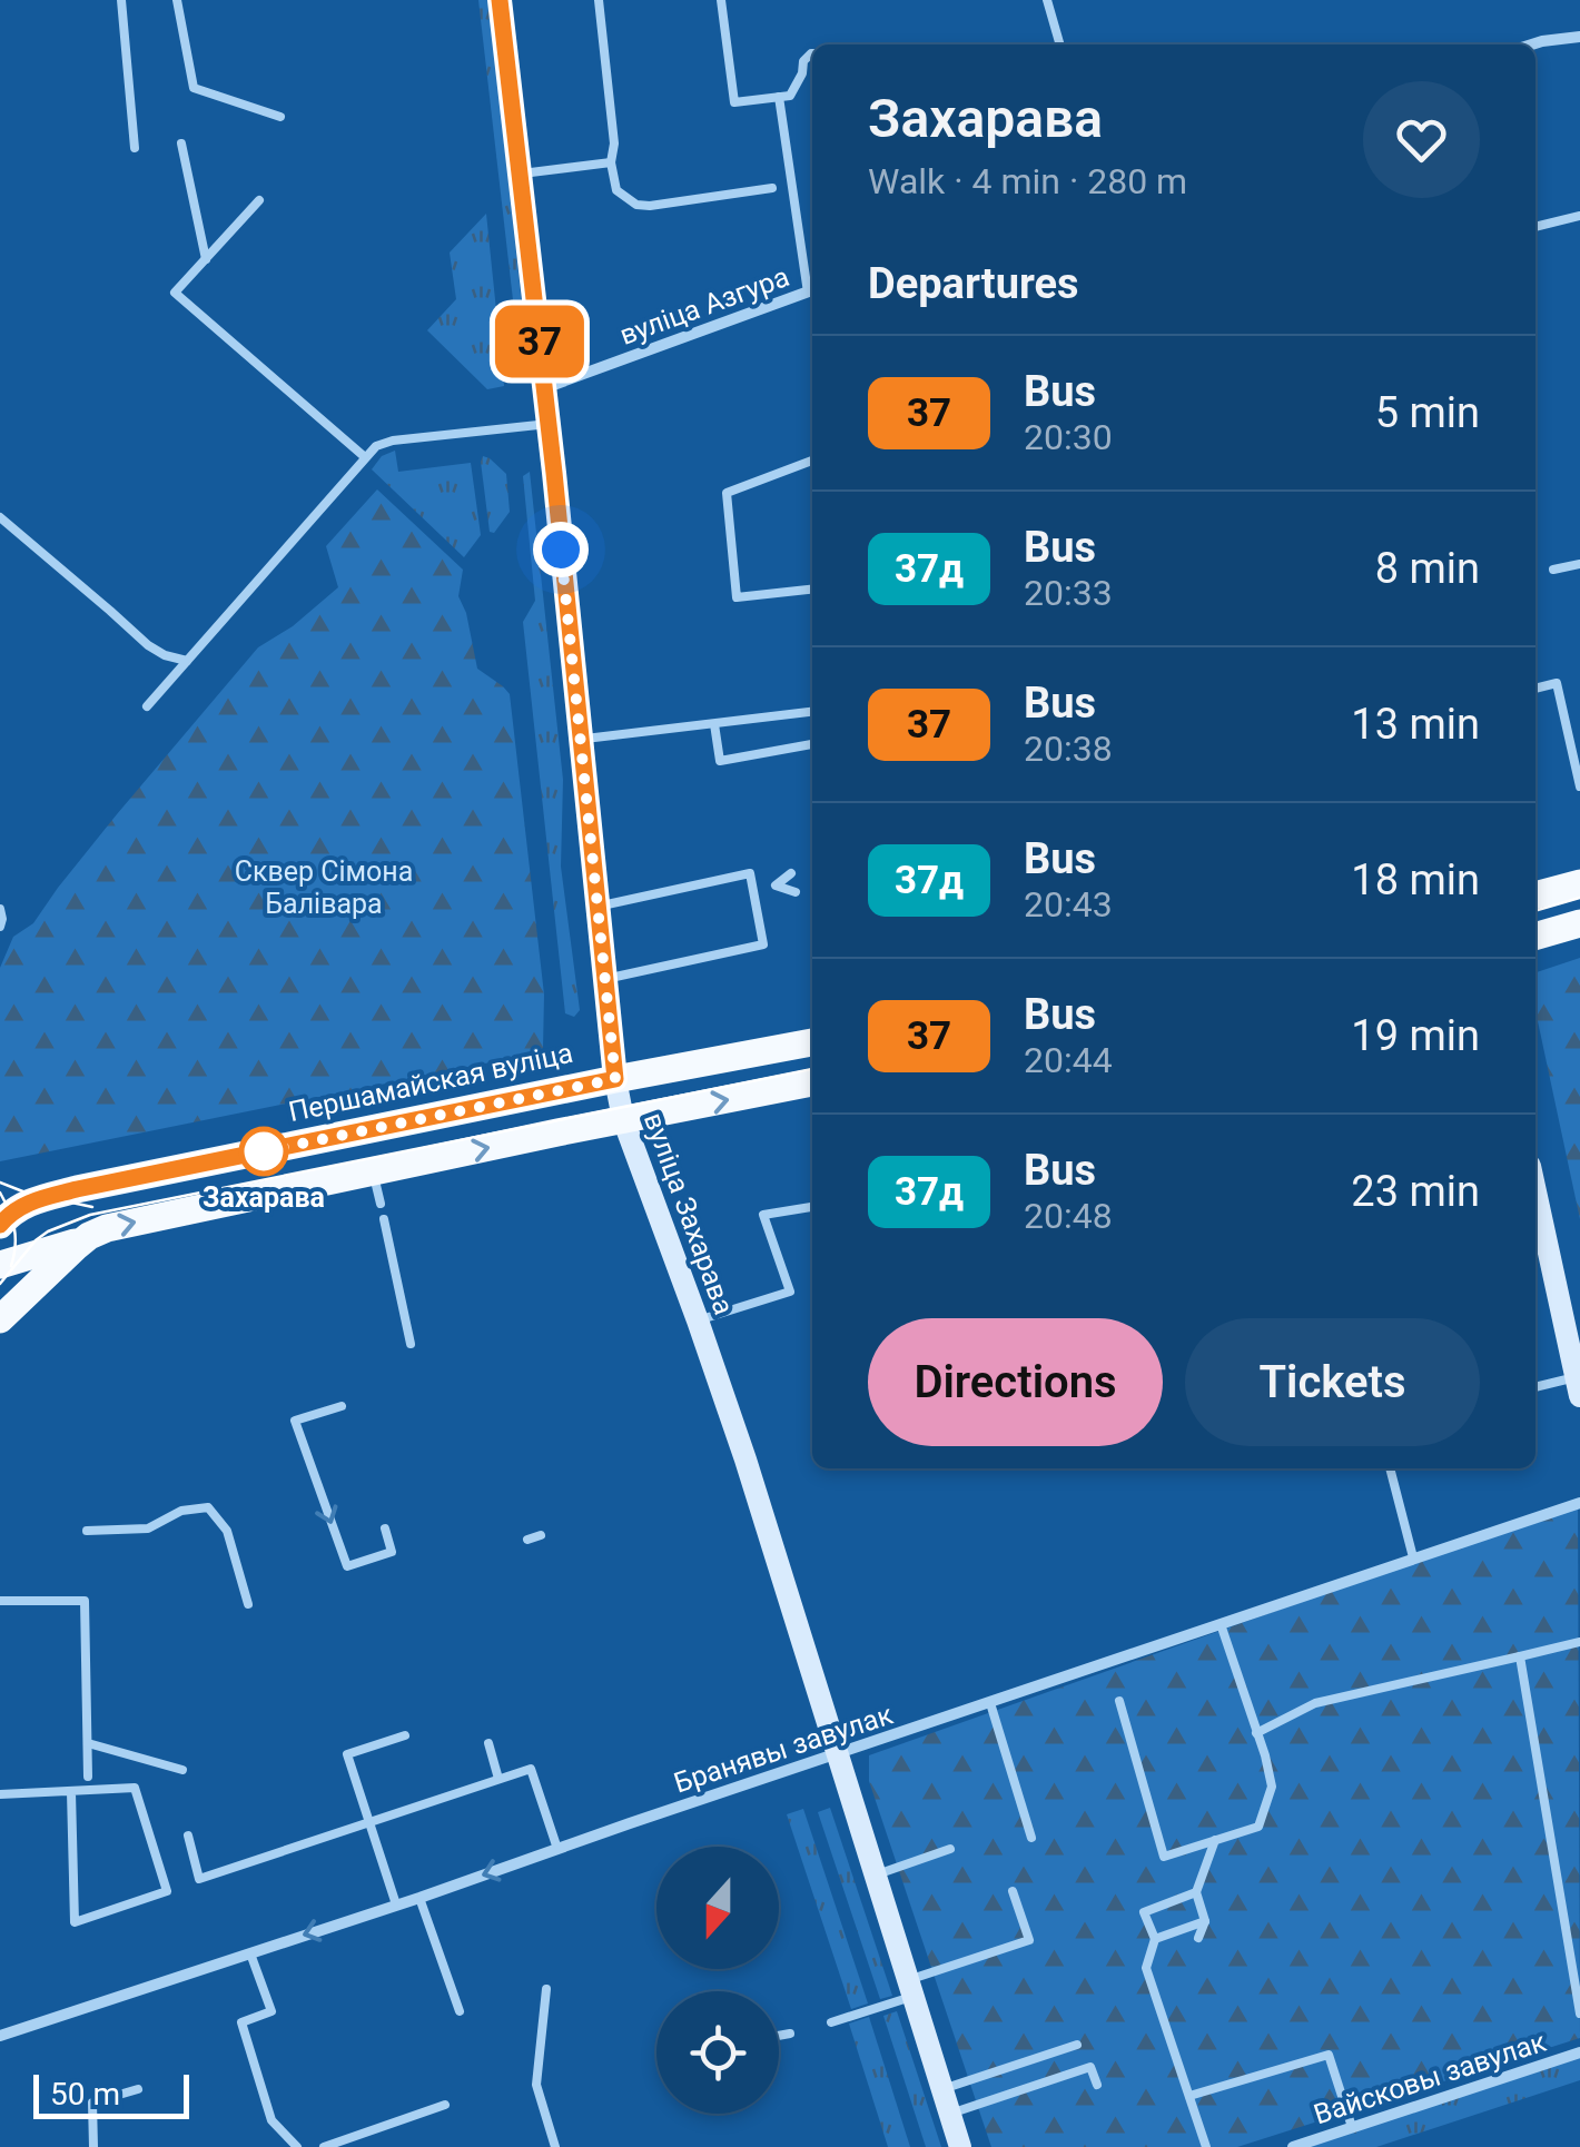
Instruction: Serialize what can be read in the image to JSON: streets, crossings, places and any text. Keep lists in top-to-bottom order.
{
  "streets": {
    "main road": ["Першамайская вуліца", "вуліца Захарава"],
    "street": ["вуліца Азгура", "Бранявы завулак", "Вайсковы завулак"]
  },
  "crossings": [
    ["вуліца Азгура", "вуліца Захарава"],
    ["Першамайская вуліца", "вуліца Захарава"],
    ["вуліца Захарава", "Бранявы завулак"]
  ],
  "parks": ["Сквер Сімона Балівара"],
  "places": ["Захарава"],
  "lines": ["bus line 37"],
  "scale_bar": "50 m",
  "north": "bottom",
  "page": {
    "on_map": "37",
    "heading": [
      ["Захарава", "Walk · 4 min · 280 m"],
      "Departures"
    ],
    "list": [
      {
        "mark": "37",
        "name": "Bus",
        "note": "20:30",
        "value": "5 min"
      },
      {
        "mark": "37д",
        "name": "Bus",
        "note": "20:33",
        "value": "8 min"
      },
      {
        "mark": "37",
        "name": "Bus",
        "note": "20:38",
        "value": "13 min"
      },
      {
        "mark": "37д",
        "name": "Bus",
        "note": "20:43",
        "value": "18 min"
      },
      {
        "mark": "37",
        "name": "Bus",
        "note": "20:44",
        "value": "19 min"
      },
      {
        "mark": "37д",
        "name": "Bus",
        "note": "20:48",
        "value": "23 min"
      }
    ],
    "buttons": ["Directions", "Tickets"],
    "scale": "50 m"
  }
}
